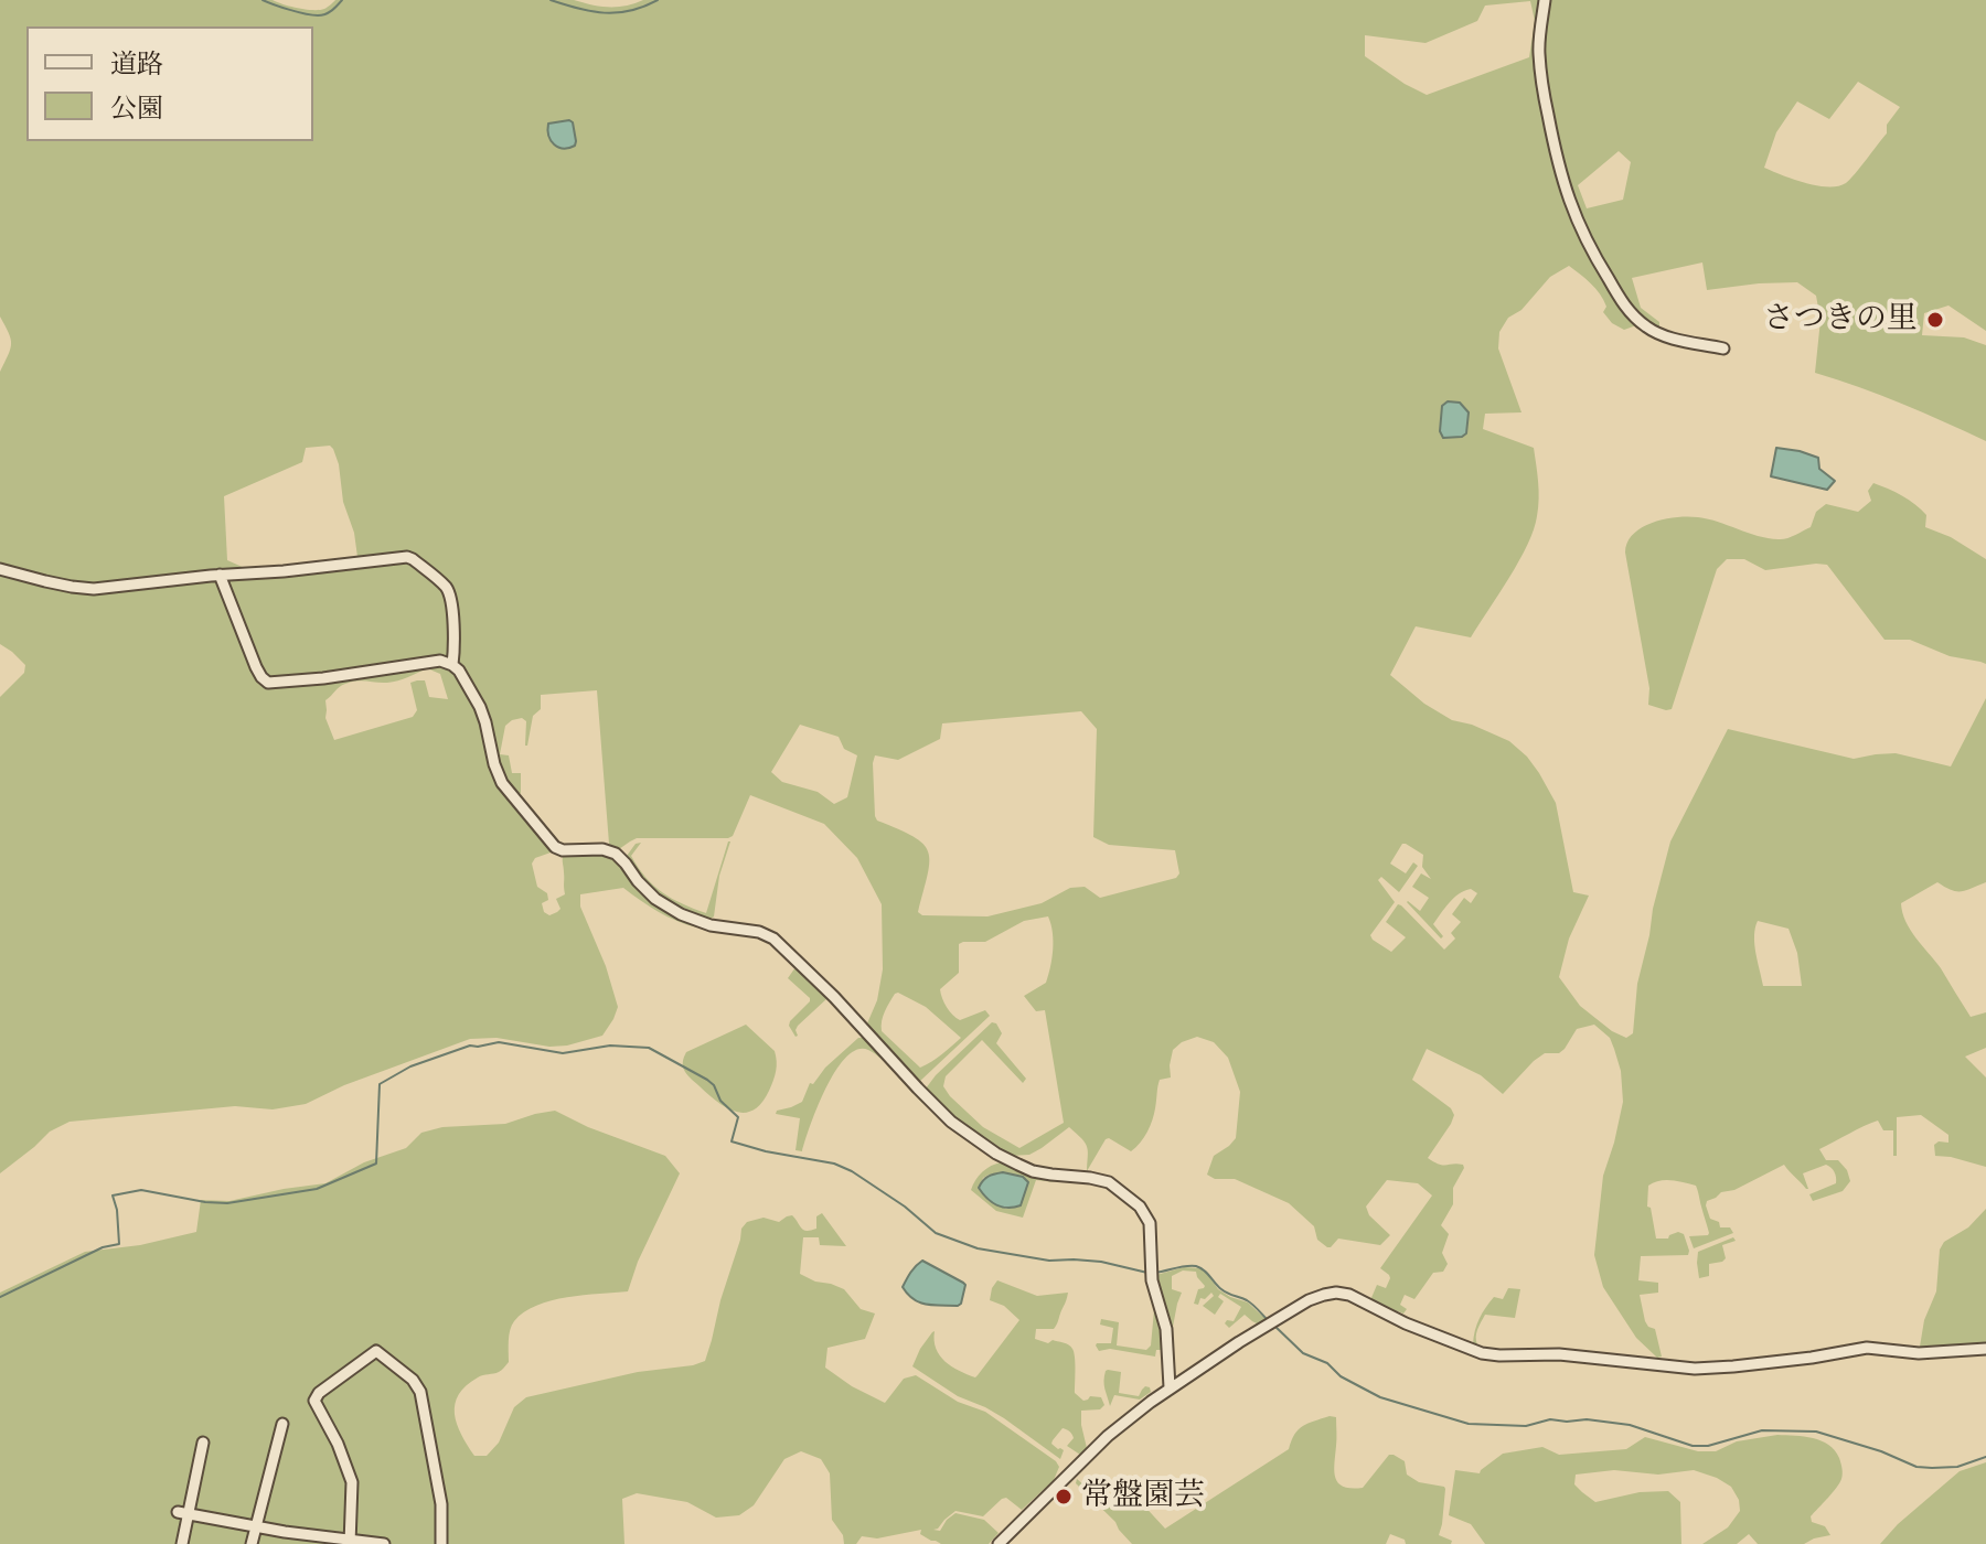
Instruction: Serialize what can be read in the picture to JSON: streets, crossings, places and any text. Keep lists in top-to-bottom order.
{
  "places": ["さつきの里", "常盤園芸"],
  "legend": ["道路", "公園"]
}
